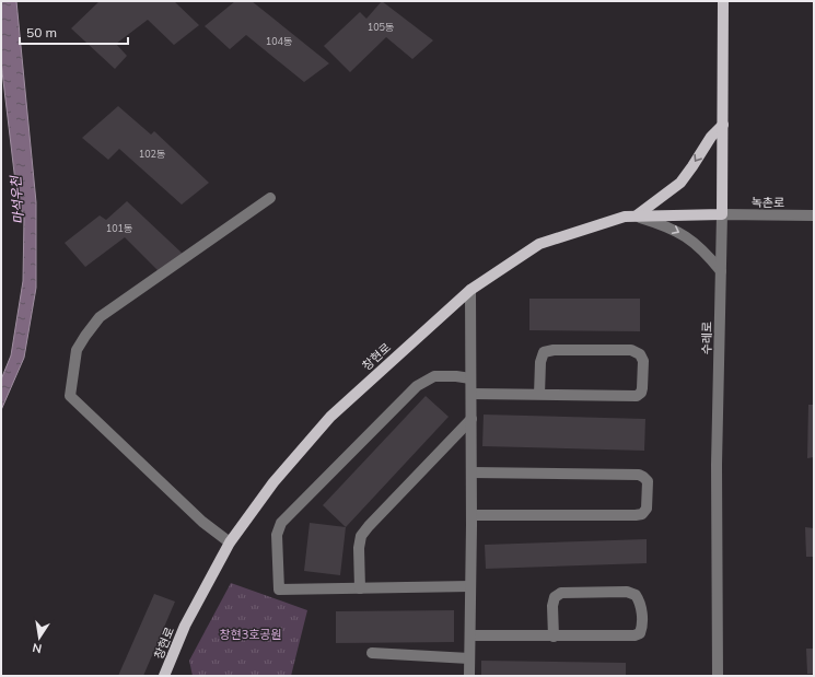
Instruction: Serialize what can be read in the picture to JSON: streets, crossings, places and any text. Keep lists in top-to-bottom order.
{
  "streets": {
    "main road": ["수레로", "창현로"],
    "street": ["녹촌로"]
  },
  "crossings": [
    ["녹촌로", "수레로"],
    ["녹촌로", "창현로"],
    ["수레로", "창현로"]
  ],
  "water": ["마석우천"],
  "parks": ["창현3호공원"],
  "house_numbers": [
    "105동",
    "104동",
    "102동",
    "101동"
  ],
  "scale_bar": "50 m",
  "north": "bottom"
}
